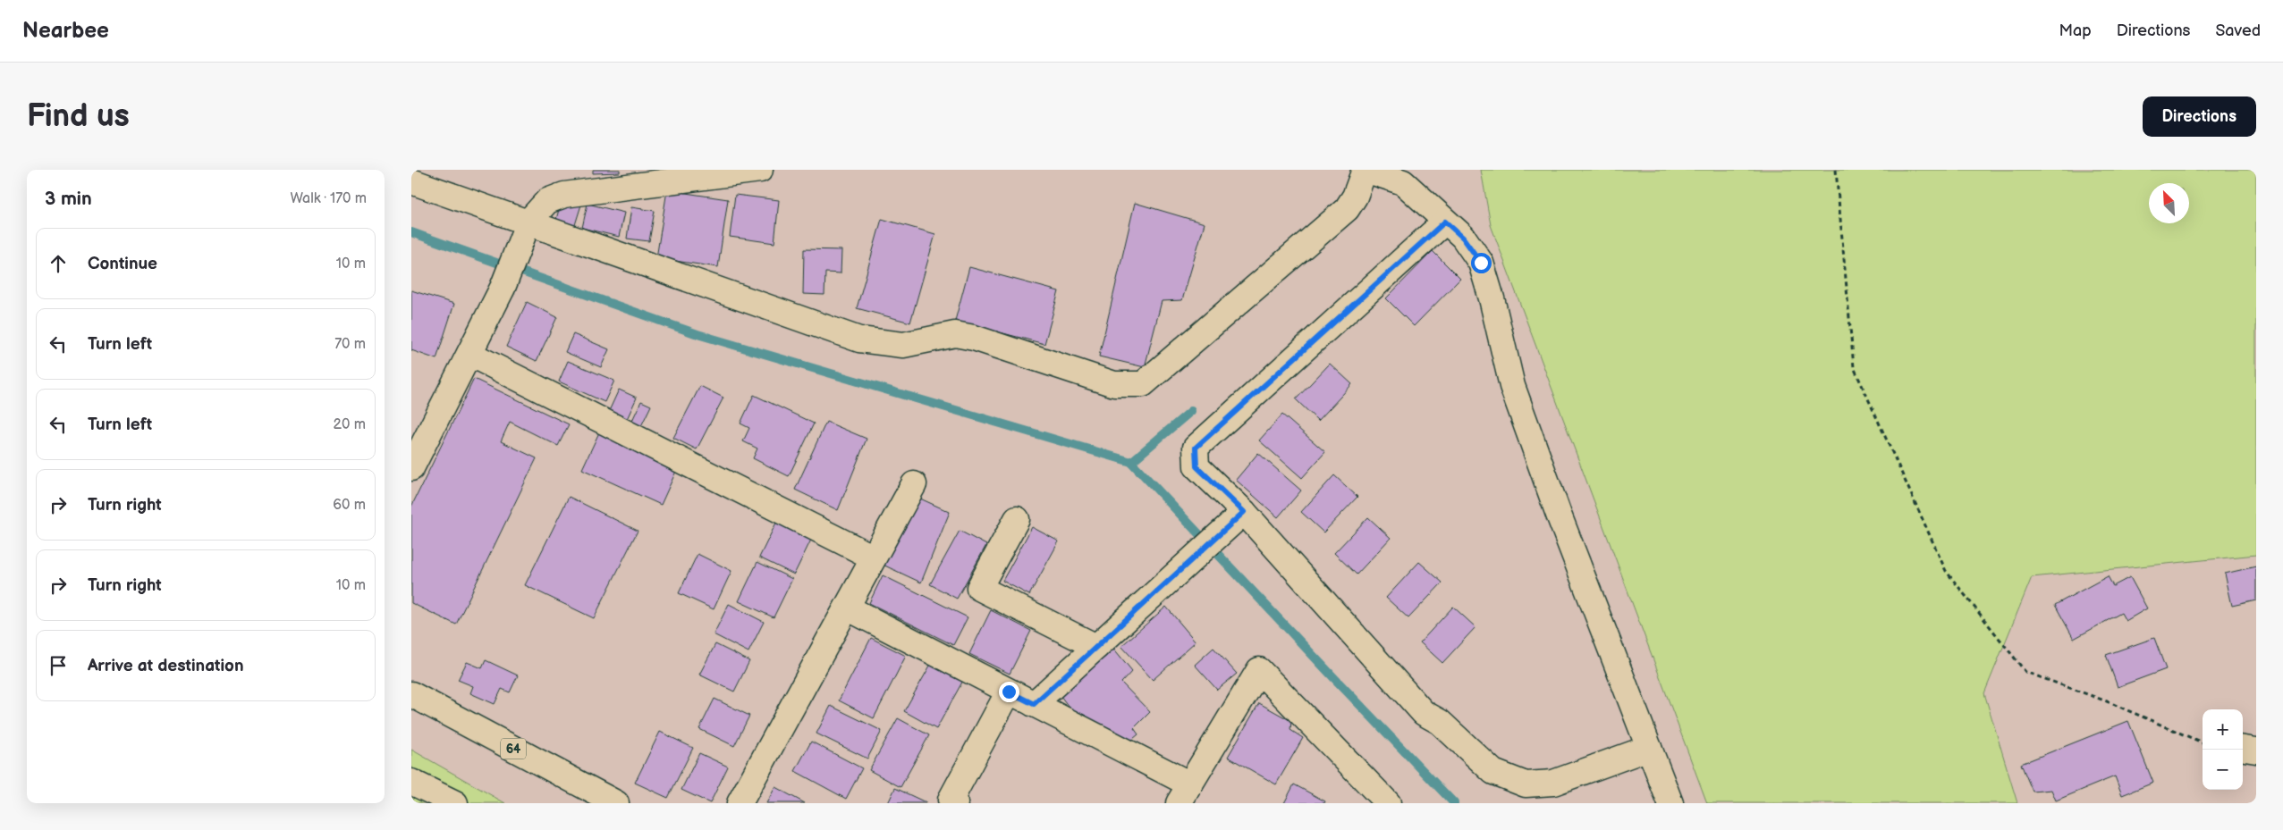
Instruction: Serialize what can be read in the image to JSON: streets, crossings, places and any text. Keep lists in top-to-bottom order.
{
  "streets": {
    "street": ["64"]
  },
  "north": "top left",
  "page": {
    "header": "Nearbee",
    "nav": ["Map", "Directions", "Saved"],
    "buttons": "Directions",
    "title": "Find us",
    "heading": ["3 min", "Walk · 170 m"],
    "list": [
      ["Continue", "10 m"],
      ["Turn left", "70 m"],
      ["Turn left", "20 m"],
      ["Turn right", "60 m"],
      ["Turn right", "10 m"],
      "Arrive at destination"
    ],
    "map_buttons": ["+", "−"]
  }
}
